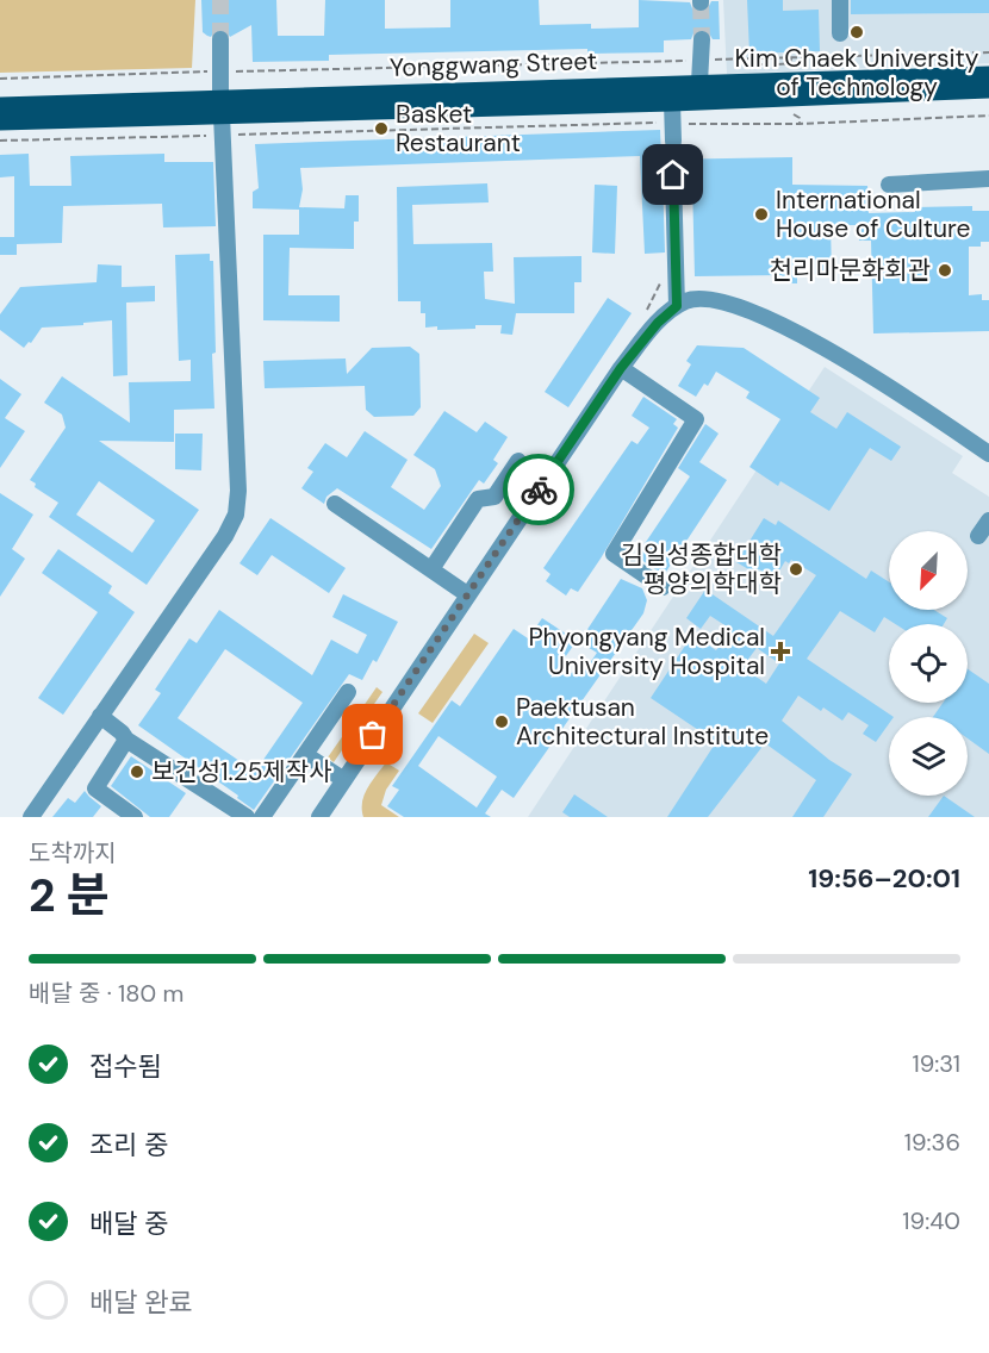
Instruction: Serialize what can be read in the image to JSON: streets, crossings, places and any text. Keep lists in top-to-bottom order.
{
  "streets": {
    "main road": ["Yonggwang Street"]
  },
  "places": {
    "other": [
      "Kim Chaek University of Technology",
      "Basket Restaurant",
      "International House of Culture",
      "천리마문화회관",
      "김일성종합대학 평양의학대학",
      "Paektusan Architectural Institute",
      "보건성1.25제작사"
    ],
    "health": ["Phyongyang Medical University Hospital"]
  },
  "north": "bottom left",
  "page": {
    "heading": ["2 분", "도착까지", "19:56–20:01"],
    "bar": "배달 중 · 180 m",
    "list": [
      ["접수됨", "19:31"],
      ["조리 중", "19:36"],
      ["배달 중", "19:40"],
      "배달 완료"
    ]
  }
}
